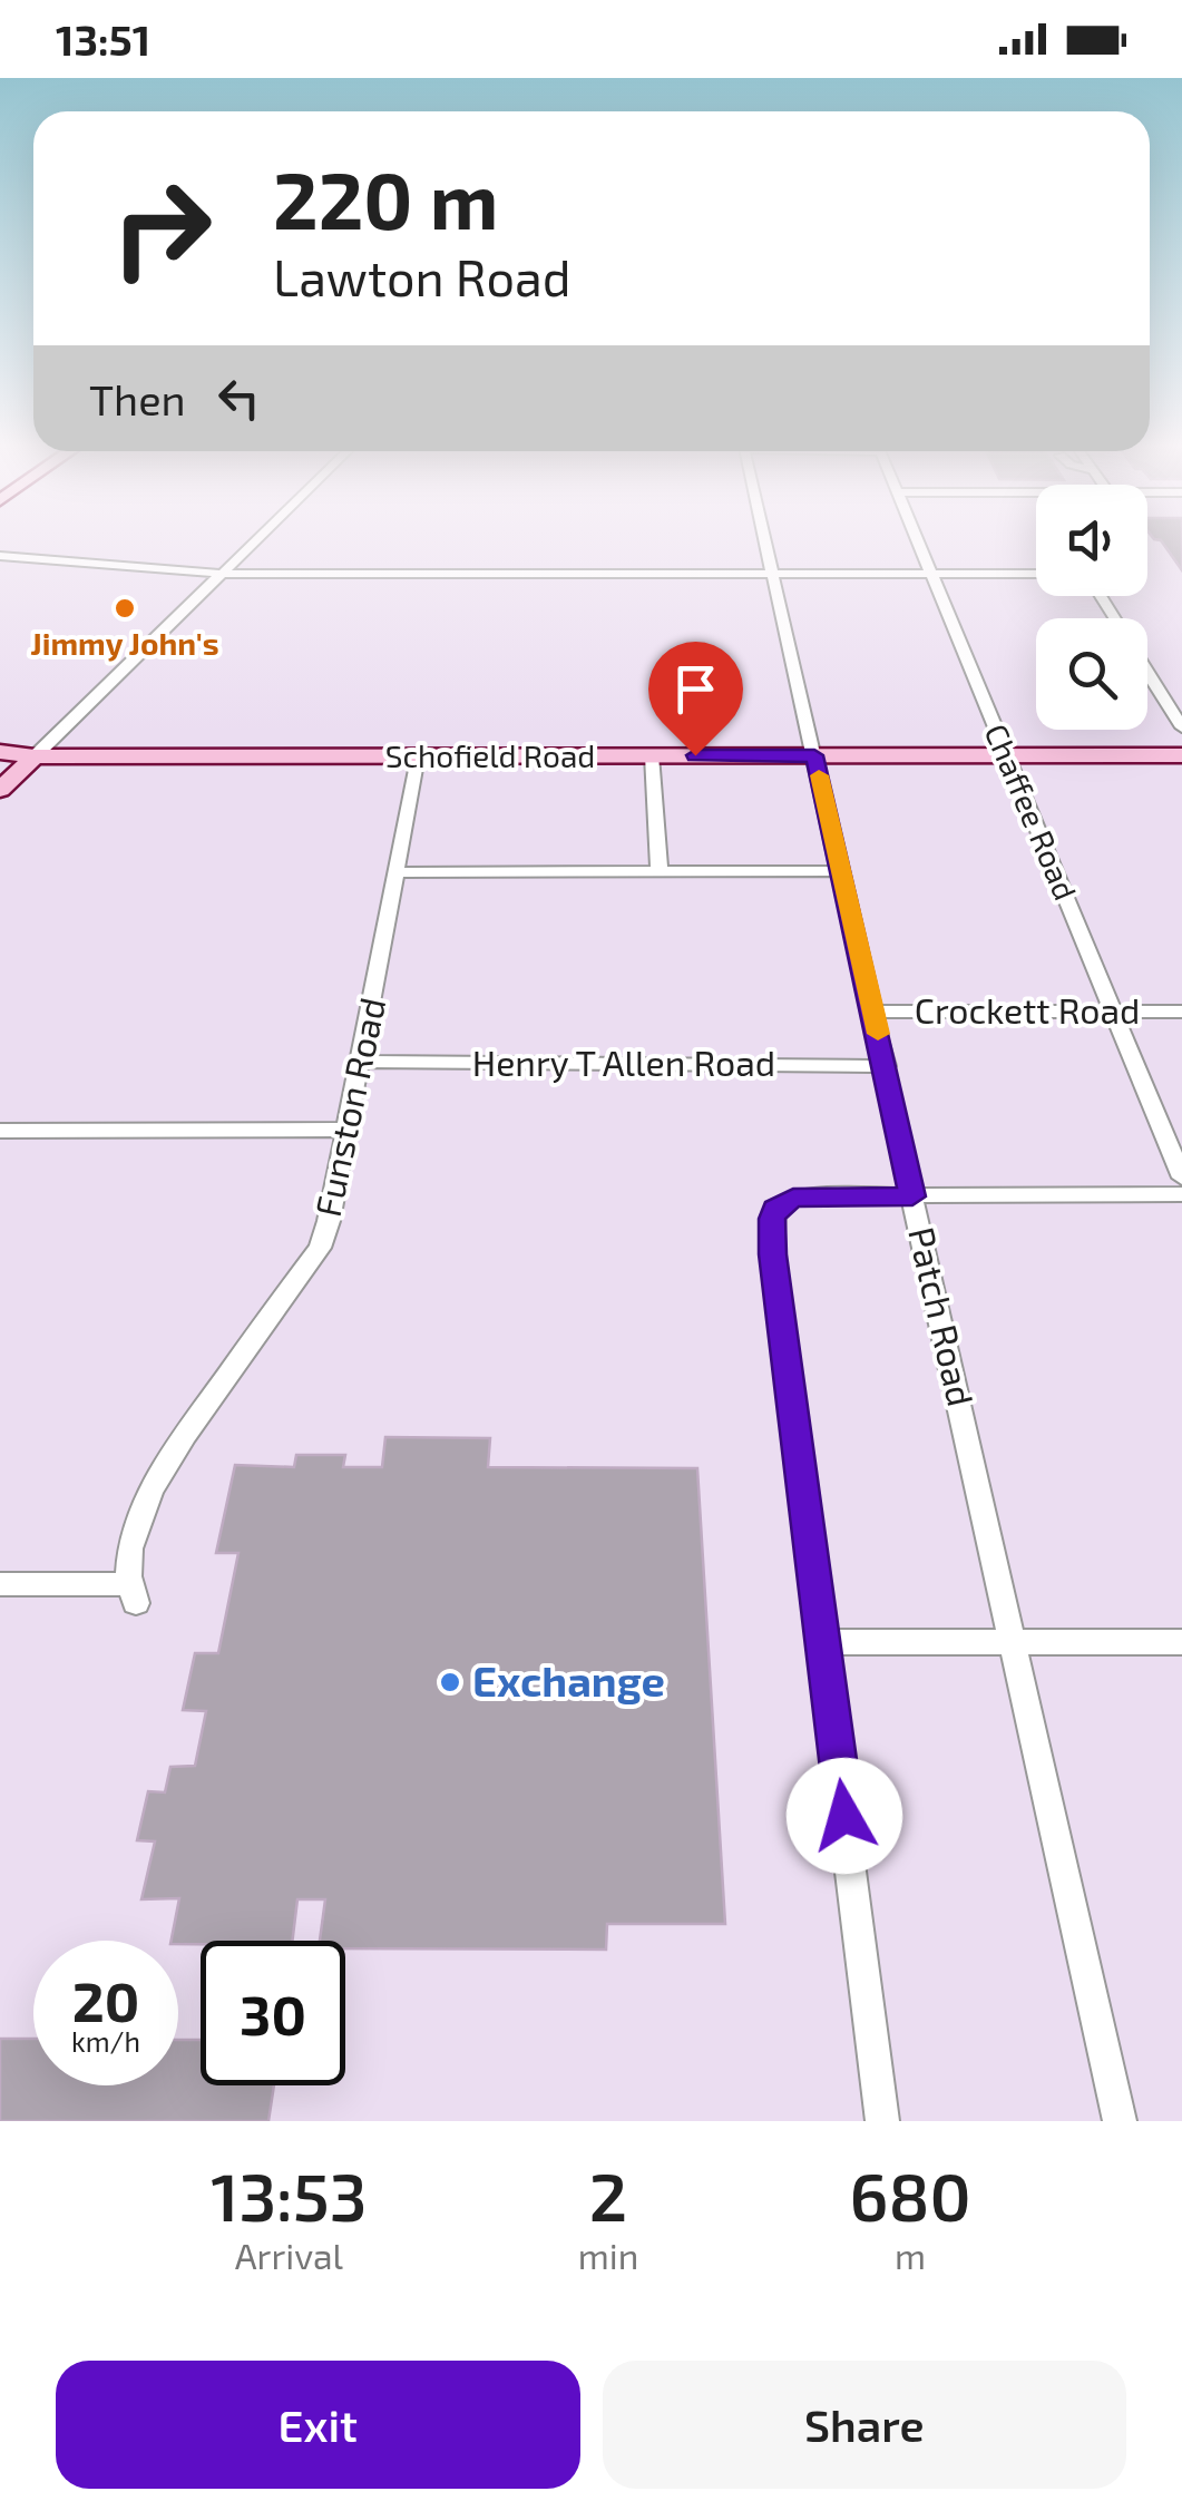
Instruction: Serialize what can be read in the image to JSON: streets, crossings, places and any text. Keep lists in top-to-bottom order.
{
  "streets": {
    "street": [
      "Schofield Road",
      "Chaffee Road",
      "Crockett Road",
      "Henry T Allen Road",
      "Funston Road",
      "Patch Road"
    ]
  },
  "crossings": [
    ["Schofield Road", "Chaffee Road"],
    ["Schofield Road", "Funston Road"],
    ["Schofield Road", "Patch Road"],
    ["Chaffee Road", "Crockett Road"],
    ["Crockett Road", "Patch Road"],
    ["Henry T Allen Road", "Funston Road"],
    ["Henry T Allen Road", "Patch Road"]
  ],
  "places": ["Jimmy John's", "Exchange"],
  "page": {
    "status": "13:51",
    "turn": ["220 m", "Lawton Road"],
    "then": "Then",
    "speed": "20 km/h",
    "limit": "30",
    "eta": [
      "13:53",
      "Arrival",
      "2",
      "min",
      "680",
      "m"
    ],
    "buttons": ["Exit", "Share"]
  }
}
